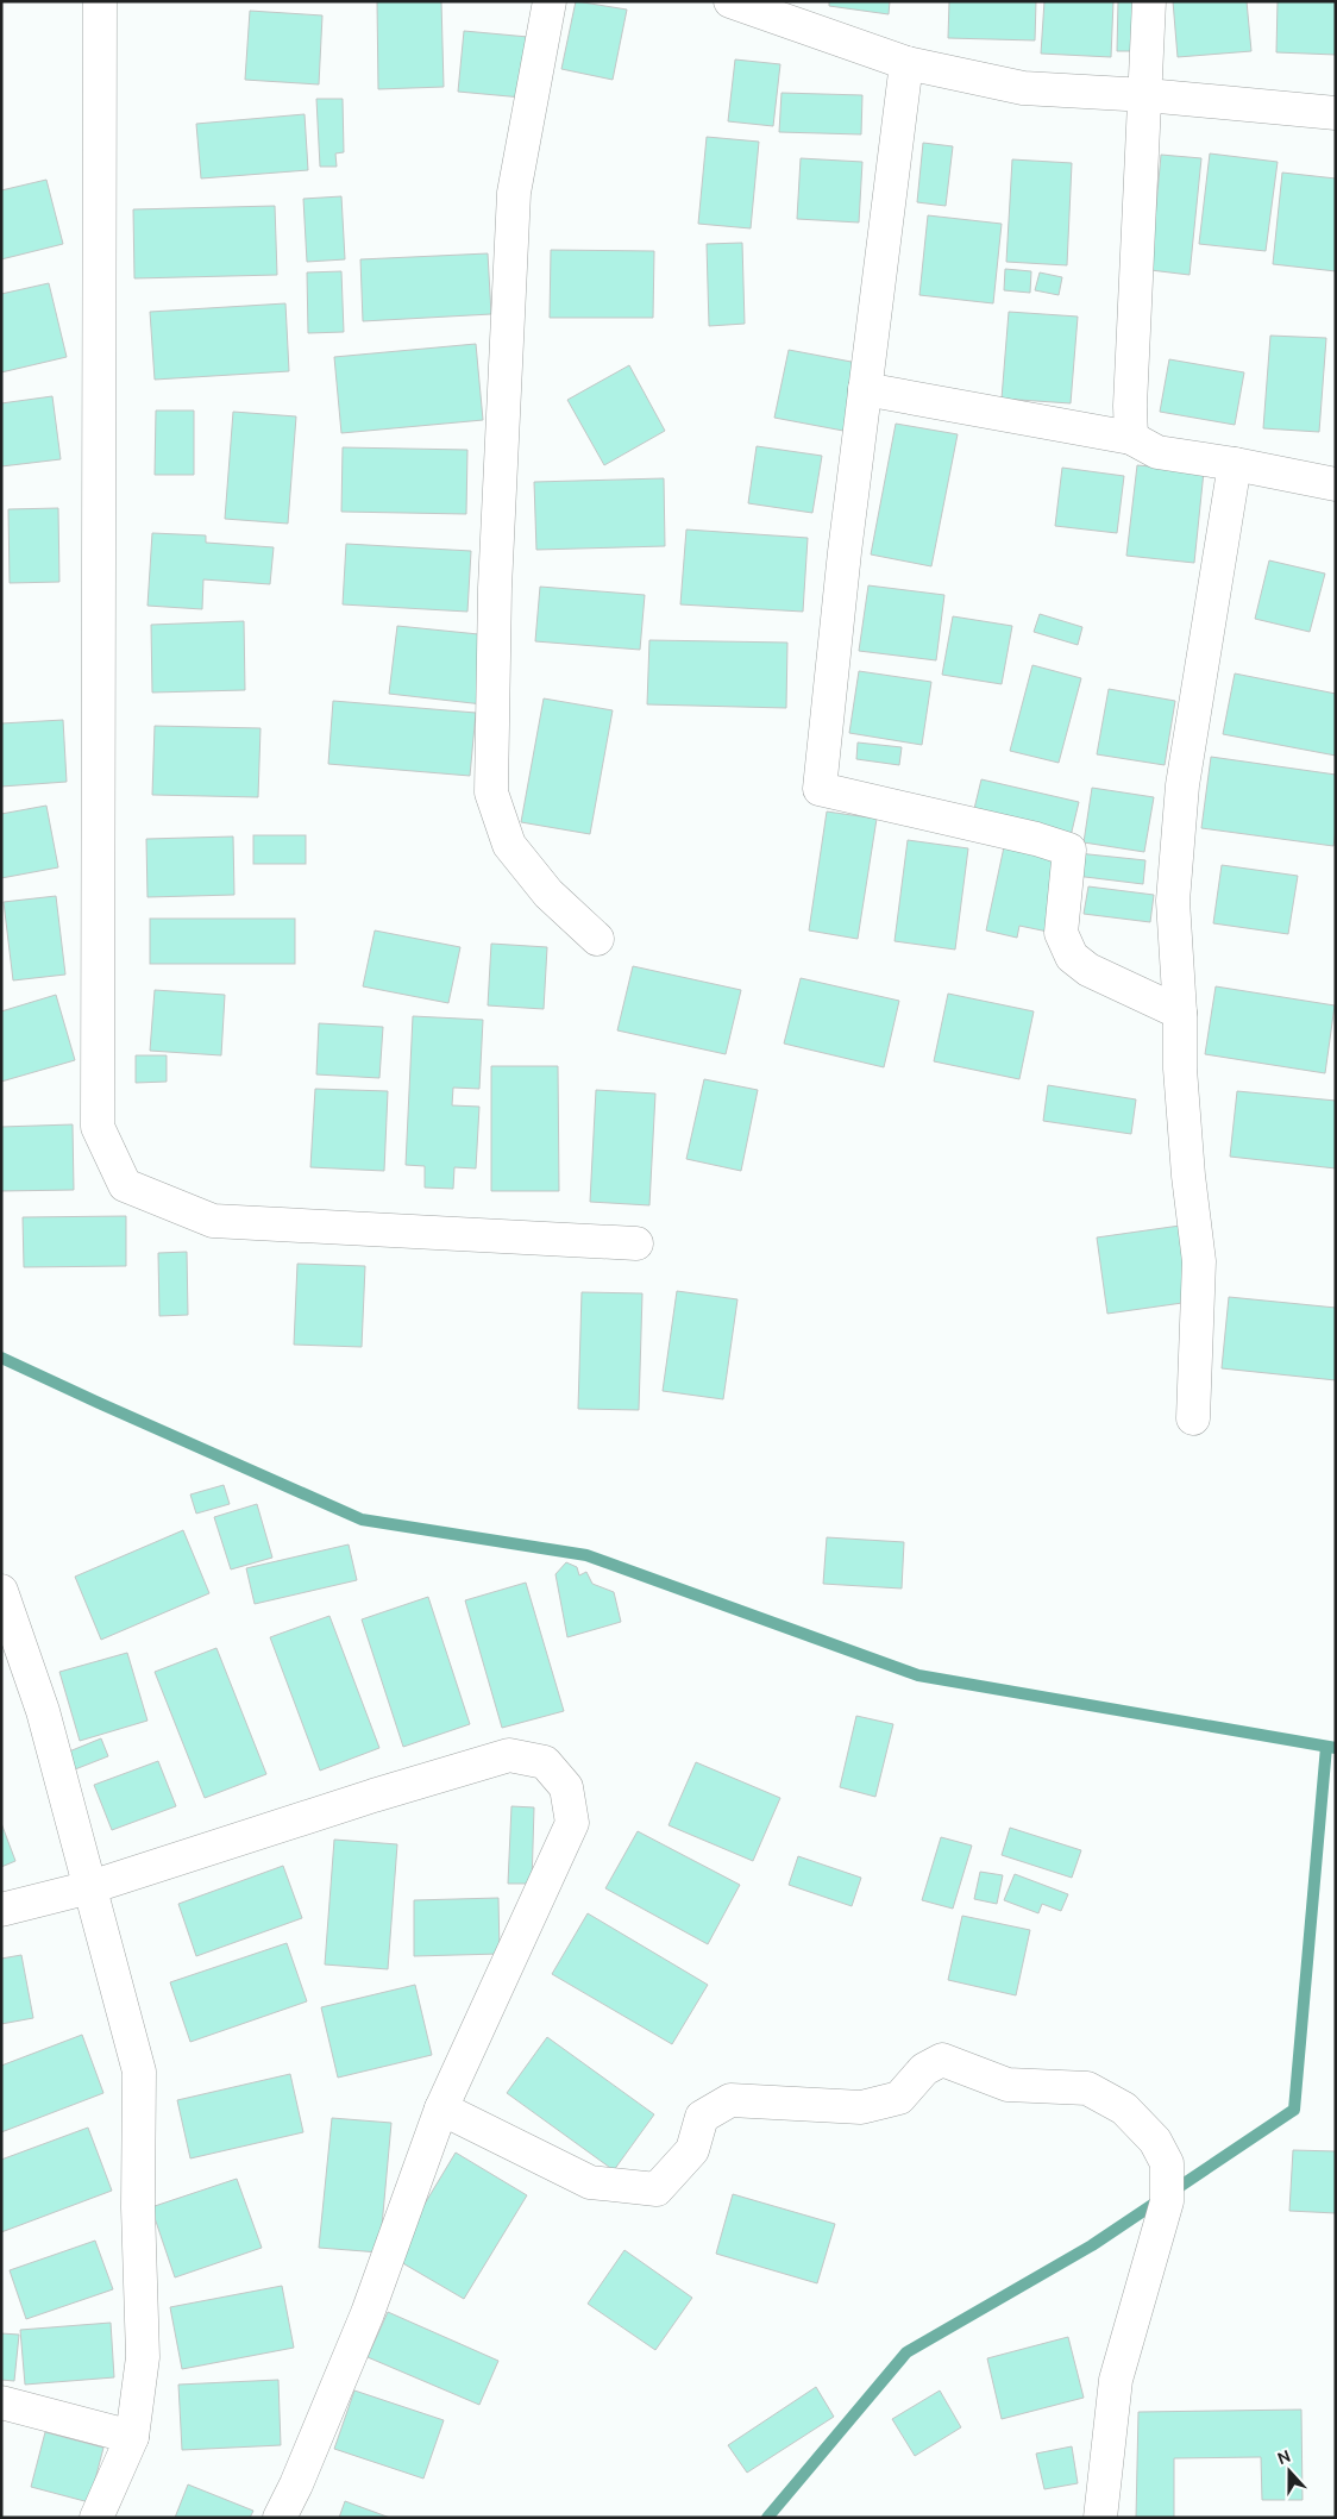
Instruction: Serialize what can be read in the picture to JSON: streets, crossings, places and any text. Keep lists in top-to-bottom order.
{
  "north": "top"
}
